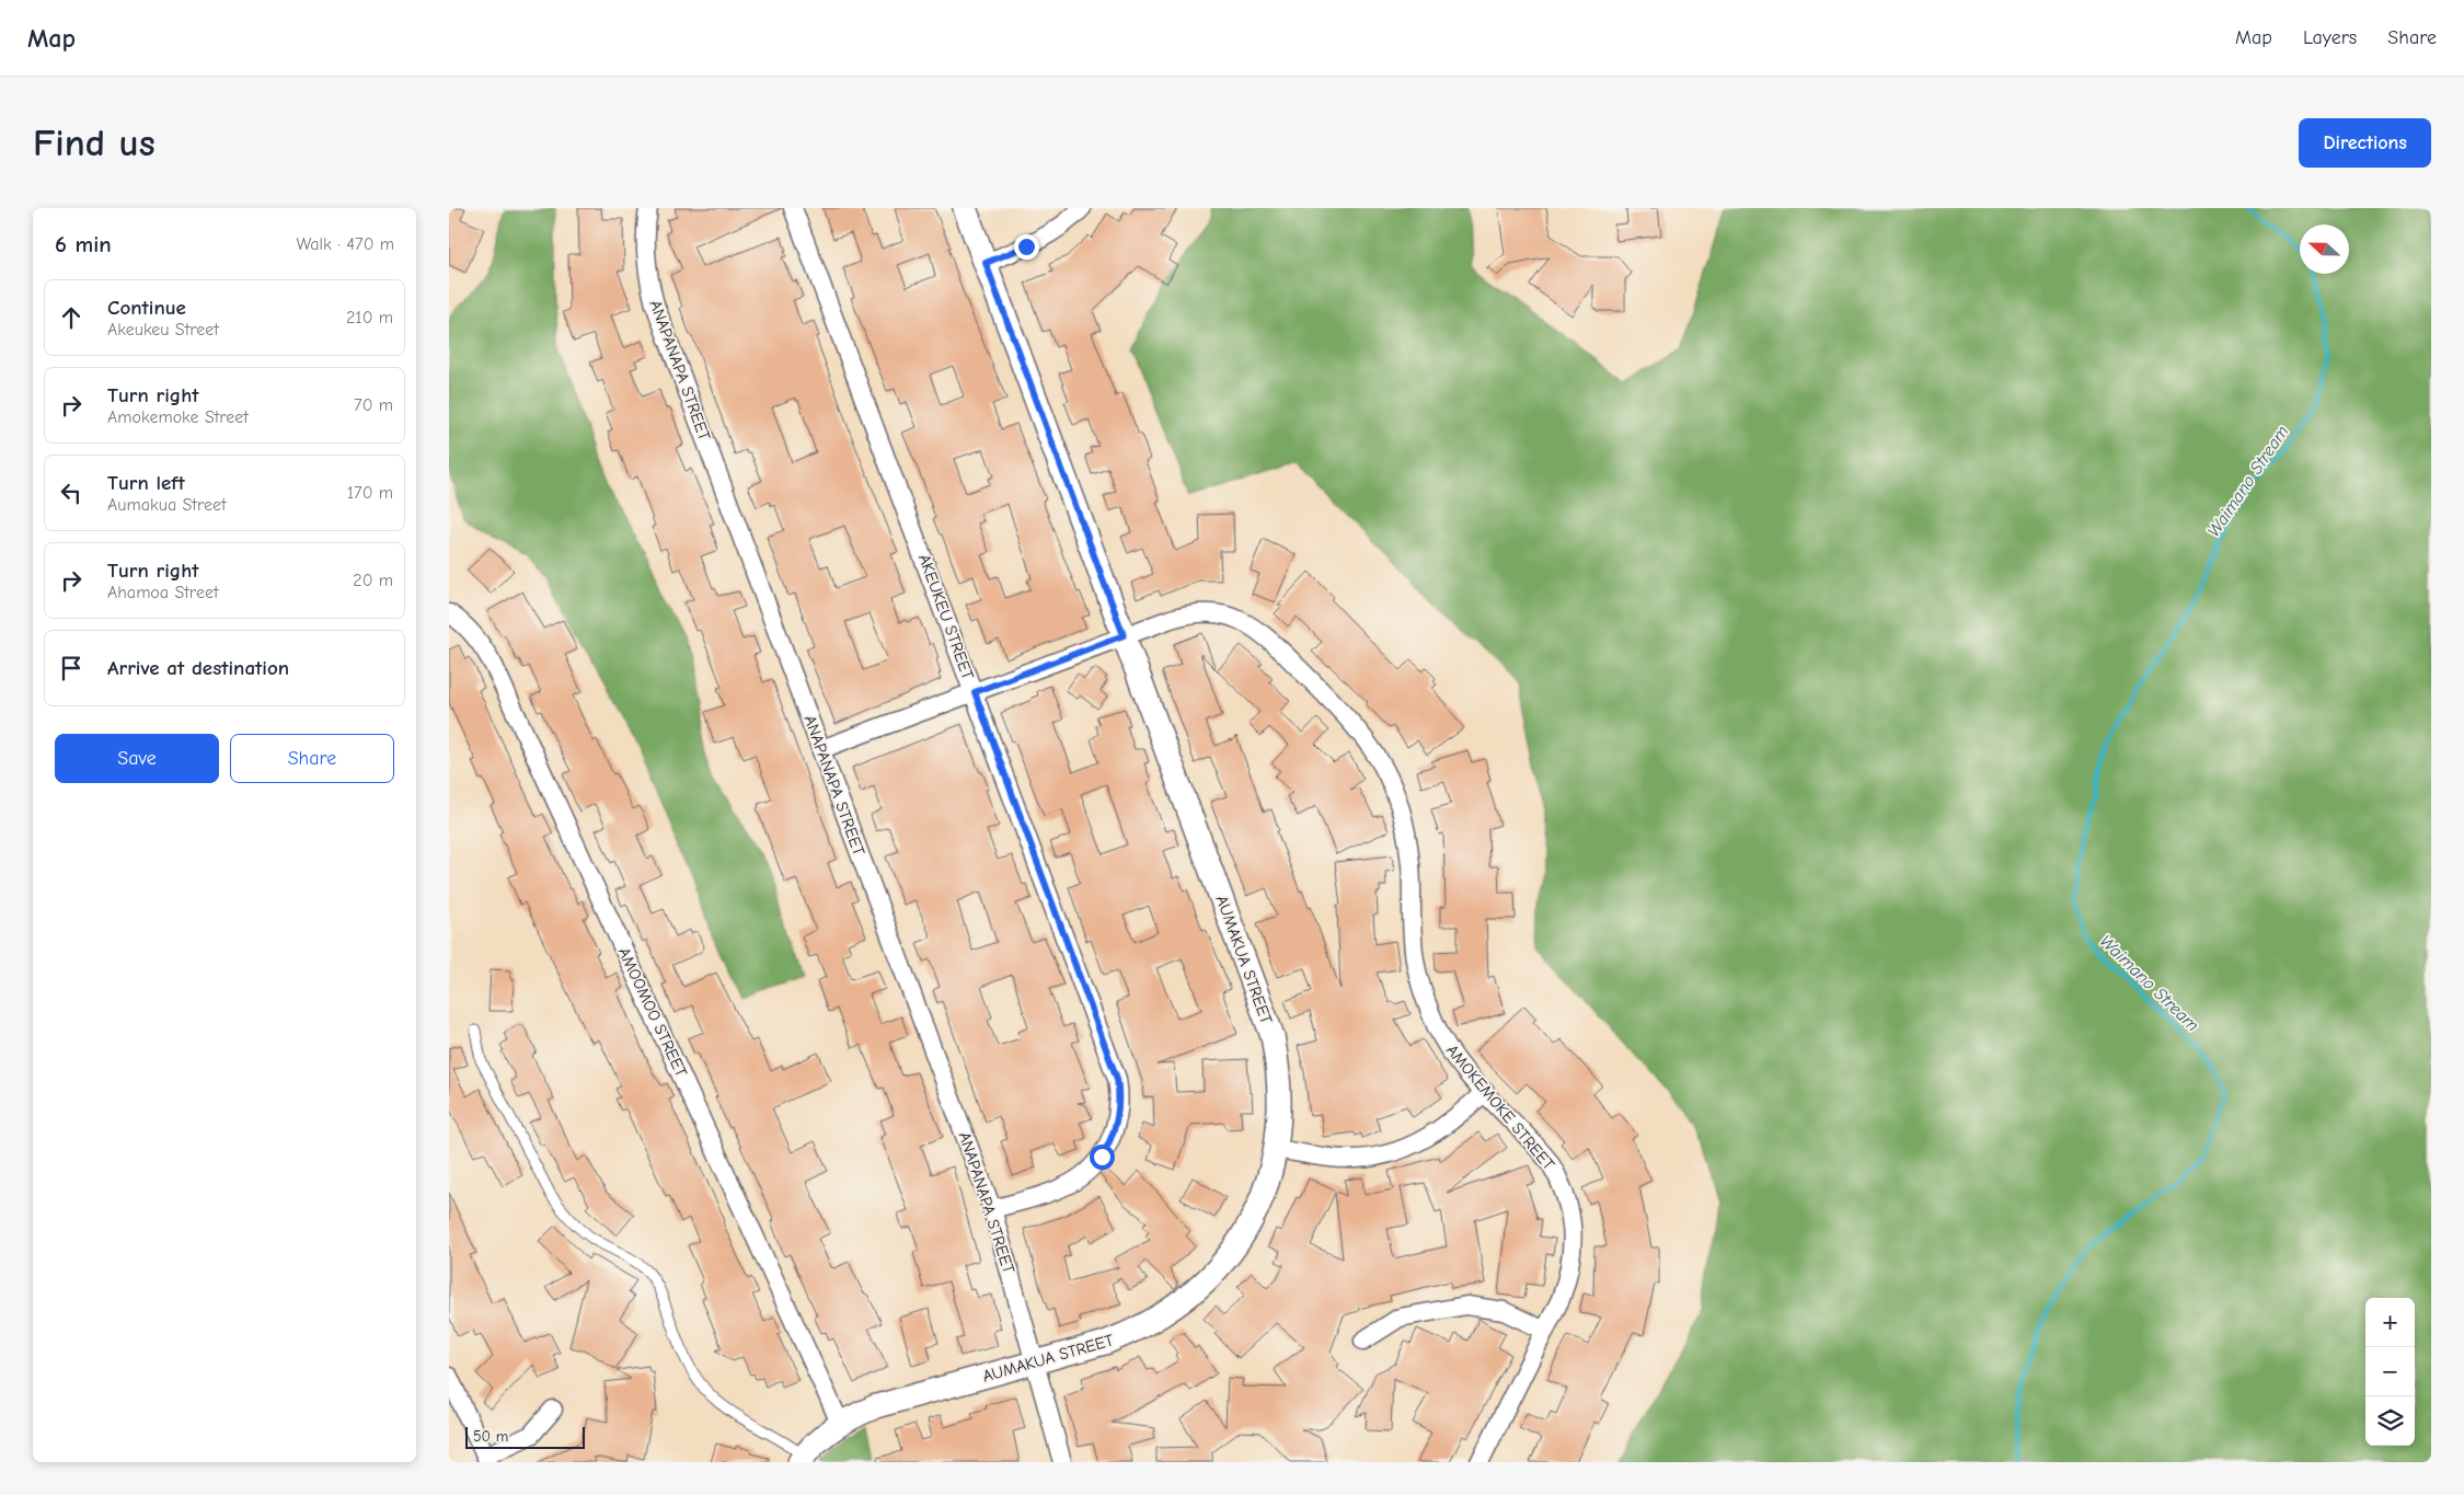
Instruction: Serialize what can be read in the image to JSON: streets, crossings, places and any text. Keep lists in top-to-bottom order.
{
  "streets": {
    "street": [
      "ANAPANAPA STREET",
      "AKEUKEU STREET",
      "AUMAKUA STREET",
      "AMOOMOO STREET",
      "AMOKEMOKE STREET"
    ]
  },
  "crossings": [
    ["ANAPANAPA STREET", "AKEUKEU STREET"],
    ["ANAPANAPA STREET", "AUMAKUA STREET"],
    ["ANAPANAPA STREET", "AMOKEMOKE STREET"],
    ["AKEUKEU STREET", "AMOKEMOKE STREET"],
    ["AUMAKUA STREET", "AMOOMOO STREET"],
    ["AUMAKUA STREET", "AMOKEMOKE STREET"]
  ],
  "water": ["Waimano Stream"],
  "scale_bar": "50 m",
  "north": "left",
  "page": {
    "header": "Map",
    "nav": ["Map", "Layers", "Share"],
    "buttons": [
      "Directions",
      ["Save", "Share"]
    ],
    "title": "Find us",
    "heading": ["6 min", "Walk · 470 m"],
    "list": [
      ["Continue", "Akeukeu Street", "210 m"],
      ["Turn right", "Amokemoke Street", "70 m"],
      ["Turn left", "Aumakua Street", "170 m"],
      ["Turn right", "Ahamoa Street", "20 m"],
      "Arrive at destination"
    ],
    "map_buttons": ["+", "−"],
    "scale": "50 m"
  }
}
